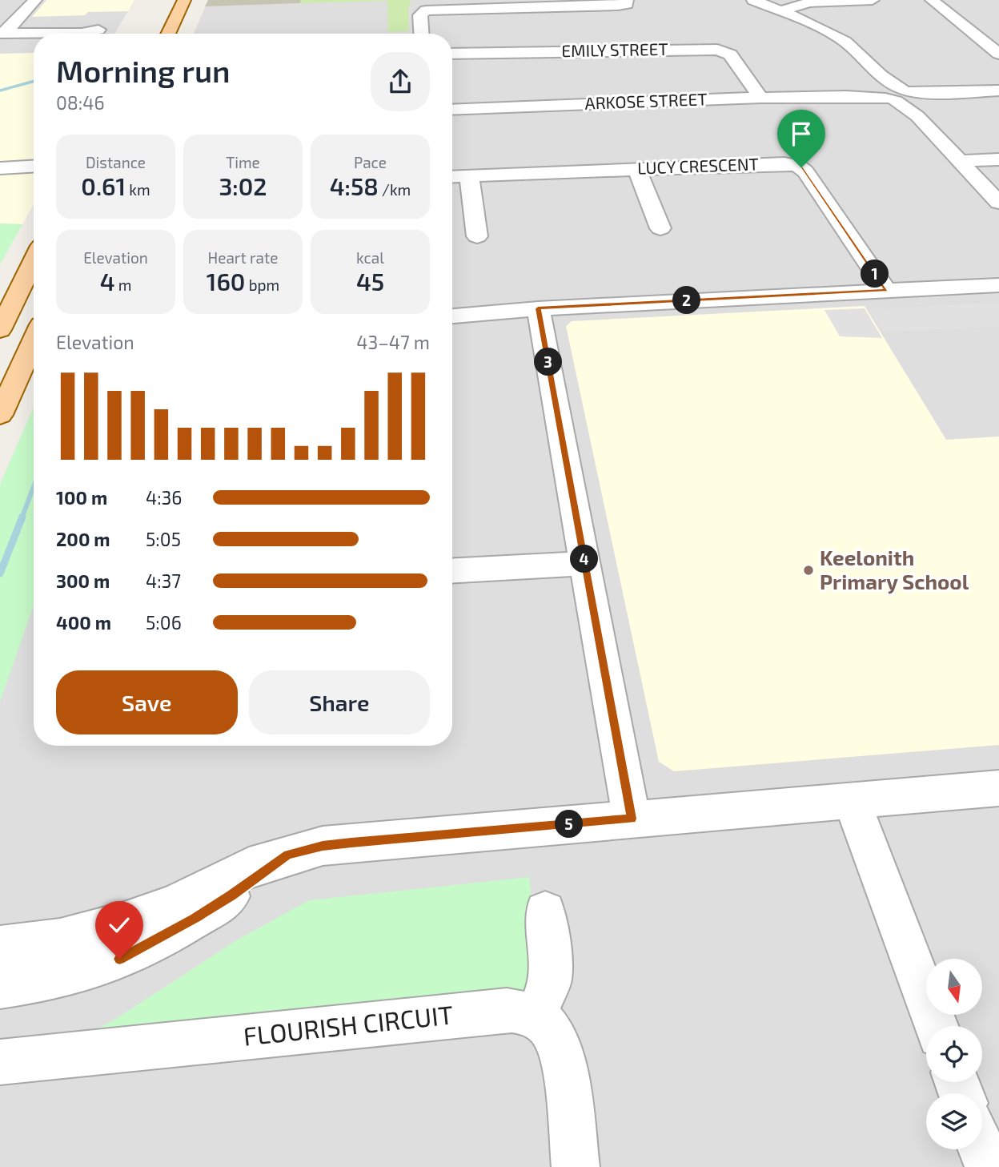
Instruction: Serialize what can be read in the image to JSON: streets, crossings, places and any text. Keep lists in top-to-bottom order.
{
  "streets": {
    "street": [
      "EMILY STREET",
      "ARKOSE STREET",
      "LUCY CRESCENT",
      "FLOURISH CIRCUIT"
    ]
  },
  "crossings": [
    ["EMILY STREET", "ARKOSE STREET"]
  ],
  "places": ["Keelonith Primary School"],
  "north": "bottom",
  "page": {
    "heading": ["Morning run", "08:46"],
    "stats": [
      ["Distance", "0.61 km"],
      ["Time", "3:02"],
      ["Pace", "4:58 /km"],
      ["Elevation", "4 m"],
      ["Heart rate", "160 bpm"],
      ["kcal", "45"]
    ],
    "pins": [
      "1",
      "2",
      "3",
      "4",
      "5"
    ],
    "chart": ["Elevation", "43–47 m"],
    "list": [
      {
        "name": "100 m",
        "note": "4:36"
      },
      {
        "name": "200 m",
        "note": "5:05"
      },
      {
        "name": "300 m",
        "note": "4:37"
      },
      {
        "name": "400 m",
        "note": "5:06"
      }
    ],
    "buttons": ["Save", "Share"]
  }
}
